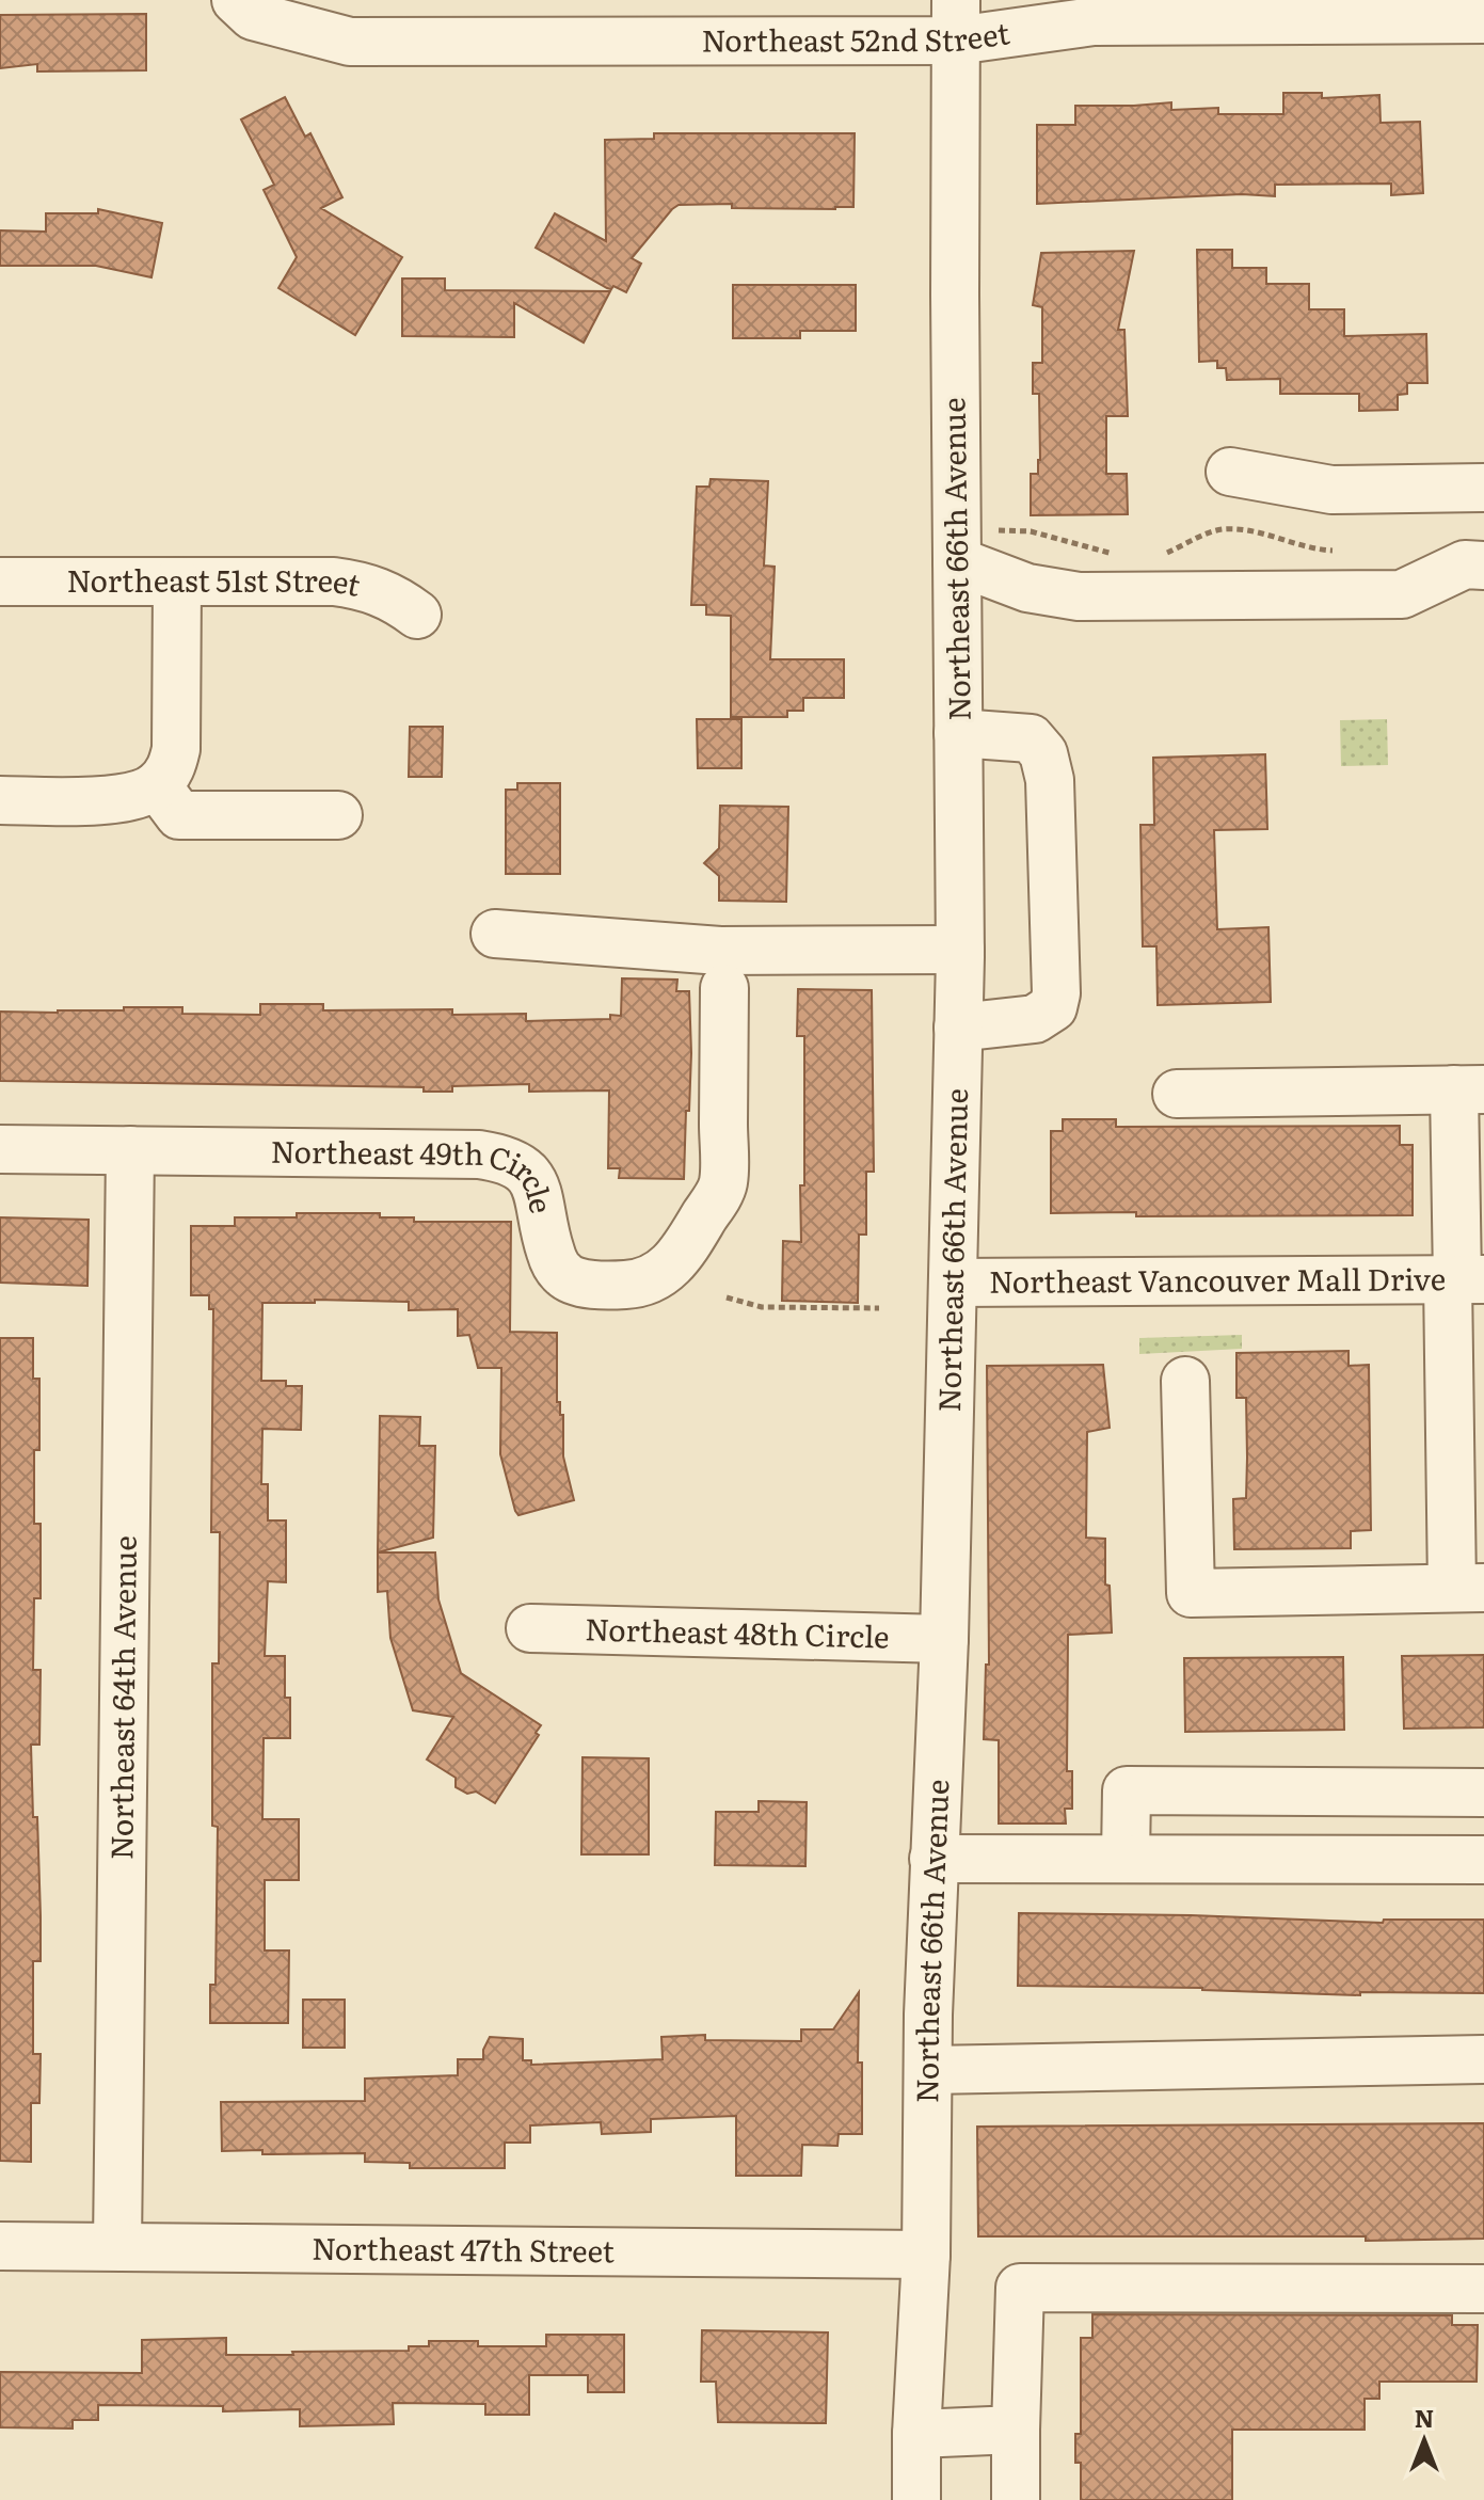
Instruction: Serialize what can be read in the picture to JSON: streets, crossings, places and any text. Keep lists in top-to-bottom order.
{
  "streets": {
    "street": [
      "Northeast 52nd Street",
      "Northeast 66th Avenue",
      "Northeast 51st Street",
      "Northeast 49th Circle",
      "Northeast Vancouver Mall Drive",
      "Northeast 48th Circle",
      "Northeast 64th Avenue",
      "Northeast 47th Street"
    ]
  },
  "crossings": [
    ["Northeast 52nd Street", "Northeast 66th Avenue"],
    ["Northeast 66th Avenue", "Northeast Vancouver Mall Drive"],
    ["Northeast 66th Avenue", "Northeast 48th Circle"],
    ["Northeast 66th Avenue", "Northeast 47th Street"],
    ["Northeast 49th Circle", "Northeast 64th Avenue"],
    ["Northeast 64th Avenue", "Northeast 47th Street"]
  ],
  "north": "top"
}
